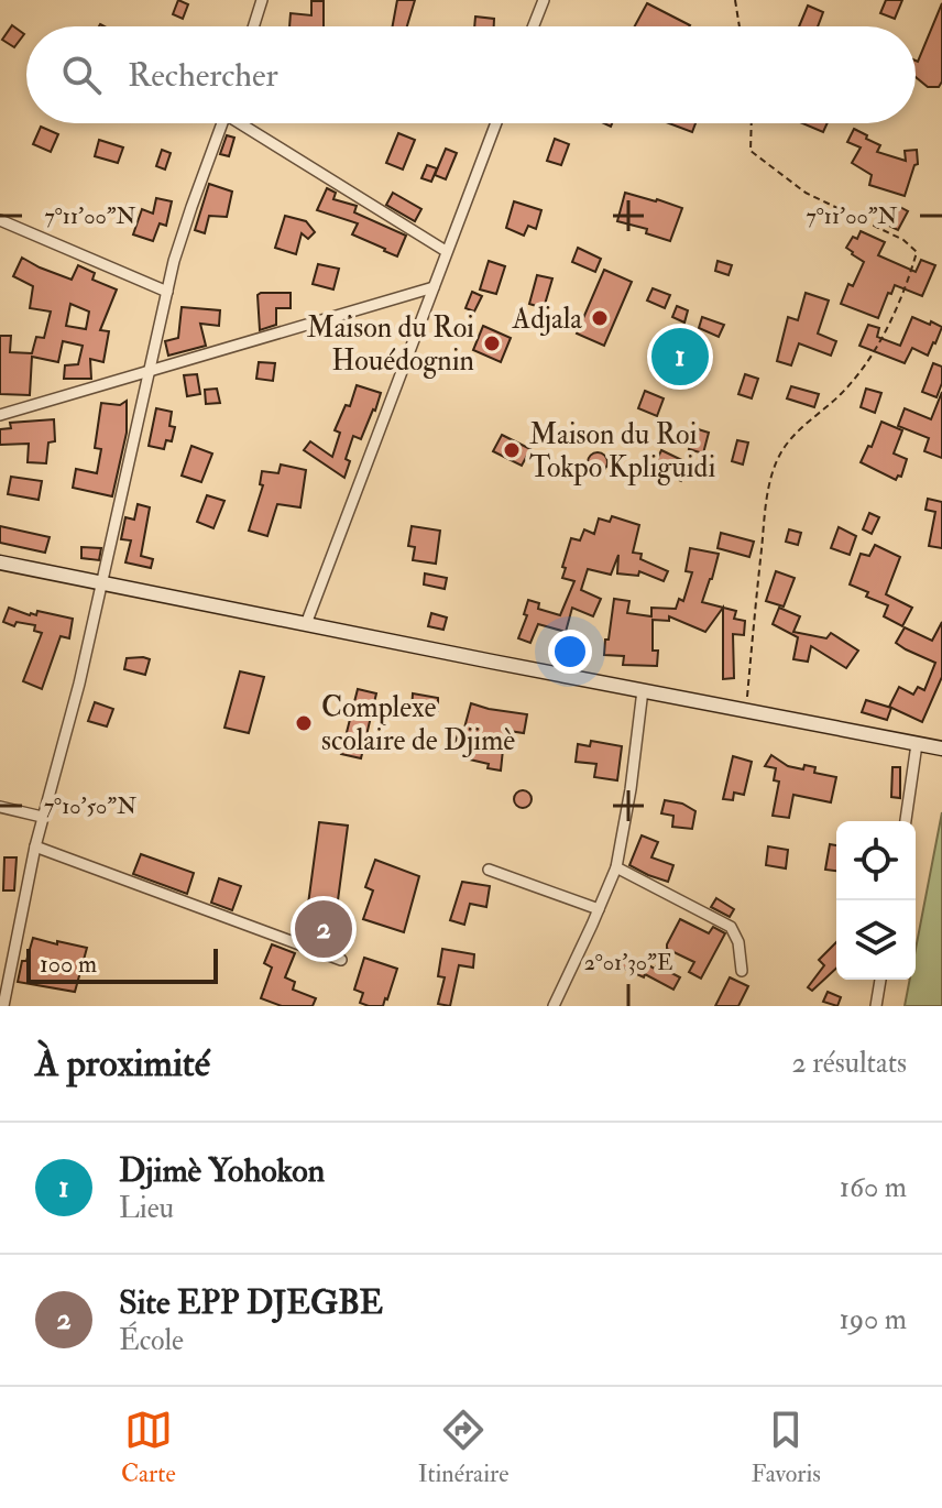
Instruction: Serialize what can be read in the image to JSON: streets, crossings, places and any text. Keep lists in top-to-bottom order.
{
  "places": [
    "Adjala",
    "Maison du Roi Houédognin",
    "Maison du Roi Tokpo Kpliguidi",
    "Complexe scolaire de Djimè"
  ],
  "scale_bar": "100 m",
  "page": {
    "search": "Rechercher",
    "pins": ["1", "2"],
    "scale": "100 m",
    "heading": ["À proximité", "2 résultats"],
    "list": [
      {
        "mark": "1",
        "name": "Djimè Yohokon",
        "note": "Lieu",
        "value": "160 m"
      },
      {
        "mark": "2",
        "name": "Site EPP DJEGBE",
        "note": "École",
        "value": "190 m"
      }
    ],
    "nav": ["Carte", "Itinéraire", "Favoris"]
  },
  "coordinates": ["7°11'00\"N", "7°10'50\"N", "2°01'30\"E"]
}
